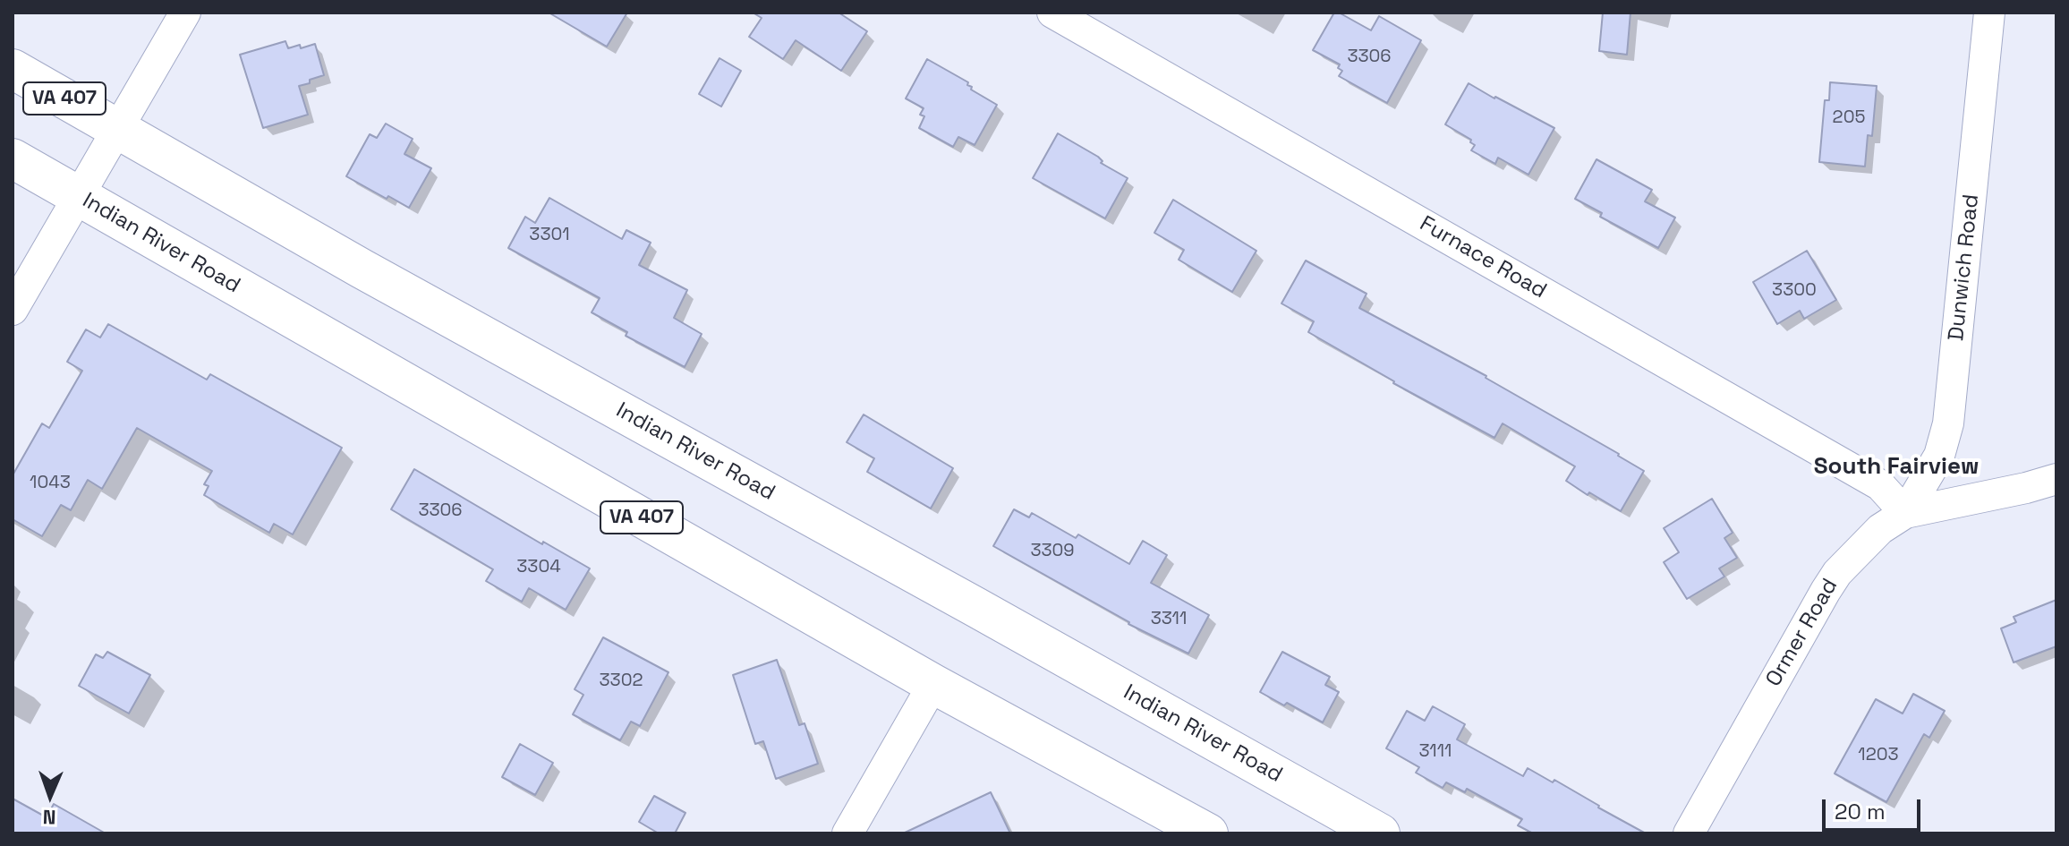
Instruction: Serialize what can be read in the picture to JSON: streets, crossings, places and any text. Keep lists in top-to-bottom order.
{
  "streets": {
    "main road": ["VA 407", "Indian River Road"],
    "street": ["Furnace Road", "Dunwich Road", "Ormer Road"]
  },
  "crossings": [
    ["Furnace Road", "Dunwich Road"],
    ["Furnace Road", "Ormer Road"],
    ["Dunwich Road", "Ormer Road"]
  ],
  "districts": ["South Fairview"],
  "house_numbers": [
    "3306",
    "205",
    "3301",
    "3300",
    "1043",
    "3306",
    "3309",
    "3304",
    "3311",
    "3302",
    "3111",
    "1203"
  ],
  "scale_bar": "20 m",
  "north": "bottom"
}
